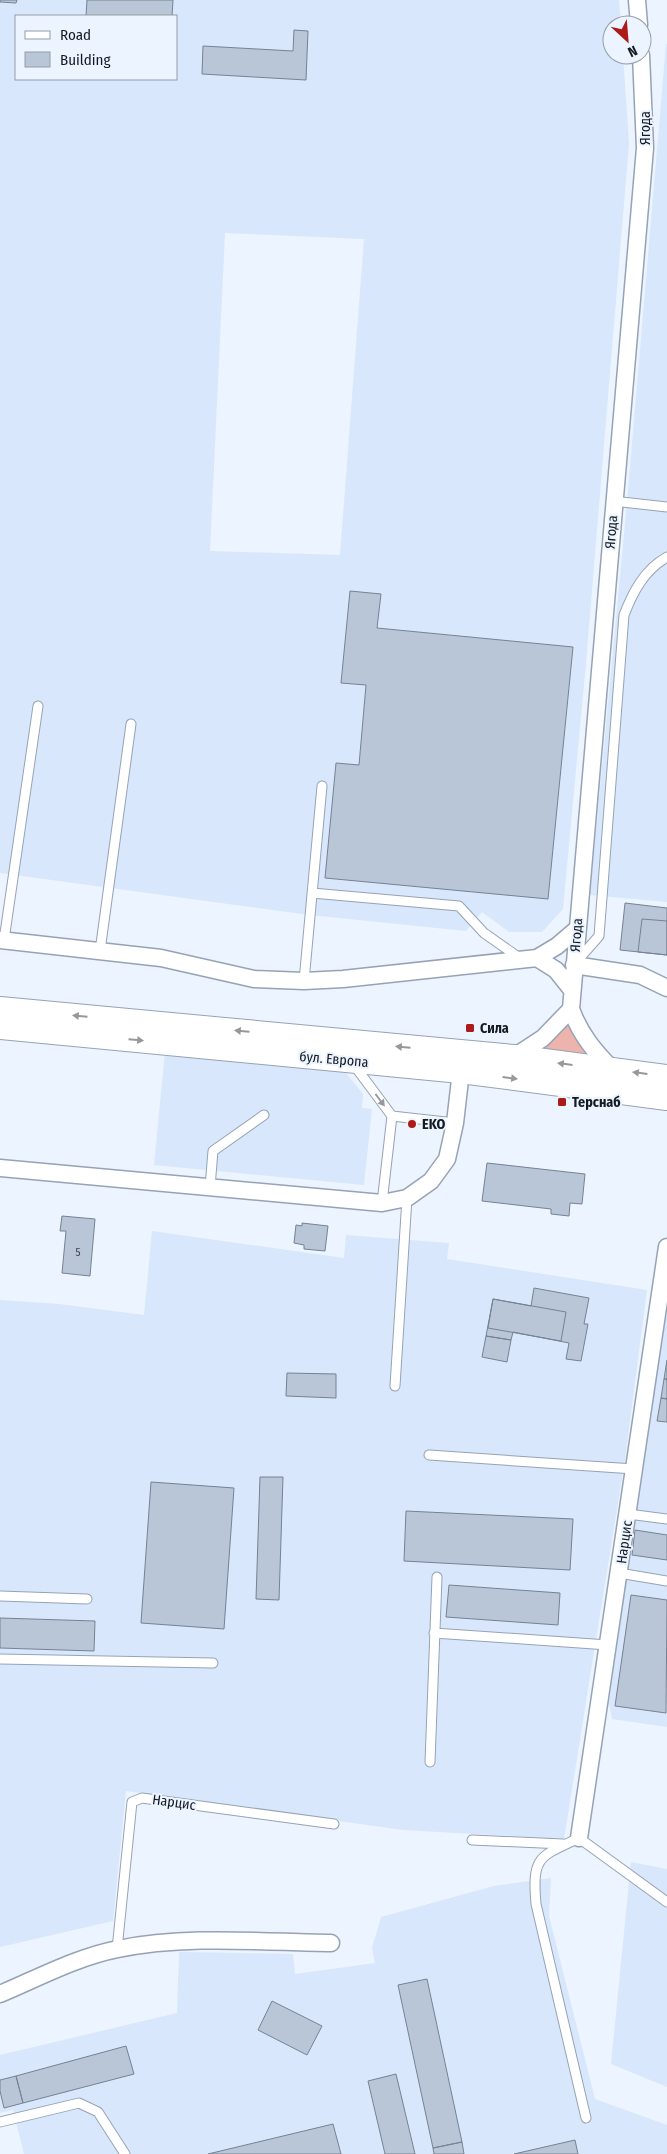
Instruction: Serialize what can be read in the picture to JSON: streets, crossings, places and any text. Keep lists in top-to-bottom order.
{
  "streets": {
    "main road": ["бул. Европа"],
    "street": ["Ягода", "Нарцис"]
  },
  "places": {
    "transit": ["Сила", "Терснаб"],
    "other": ["EKO"]
  },
  "house_numbers": ["5"],
  "legend": ["Road", "Building"],
  "north": "bottom right"
}
